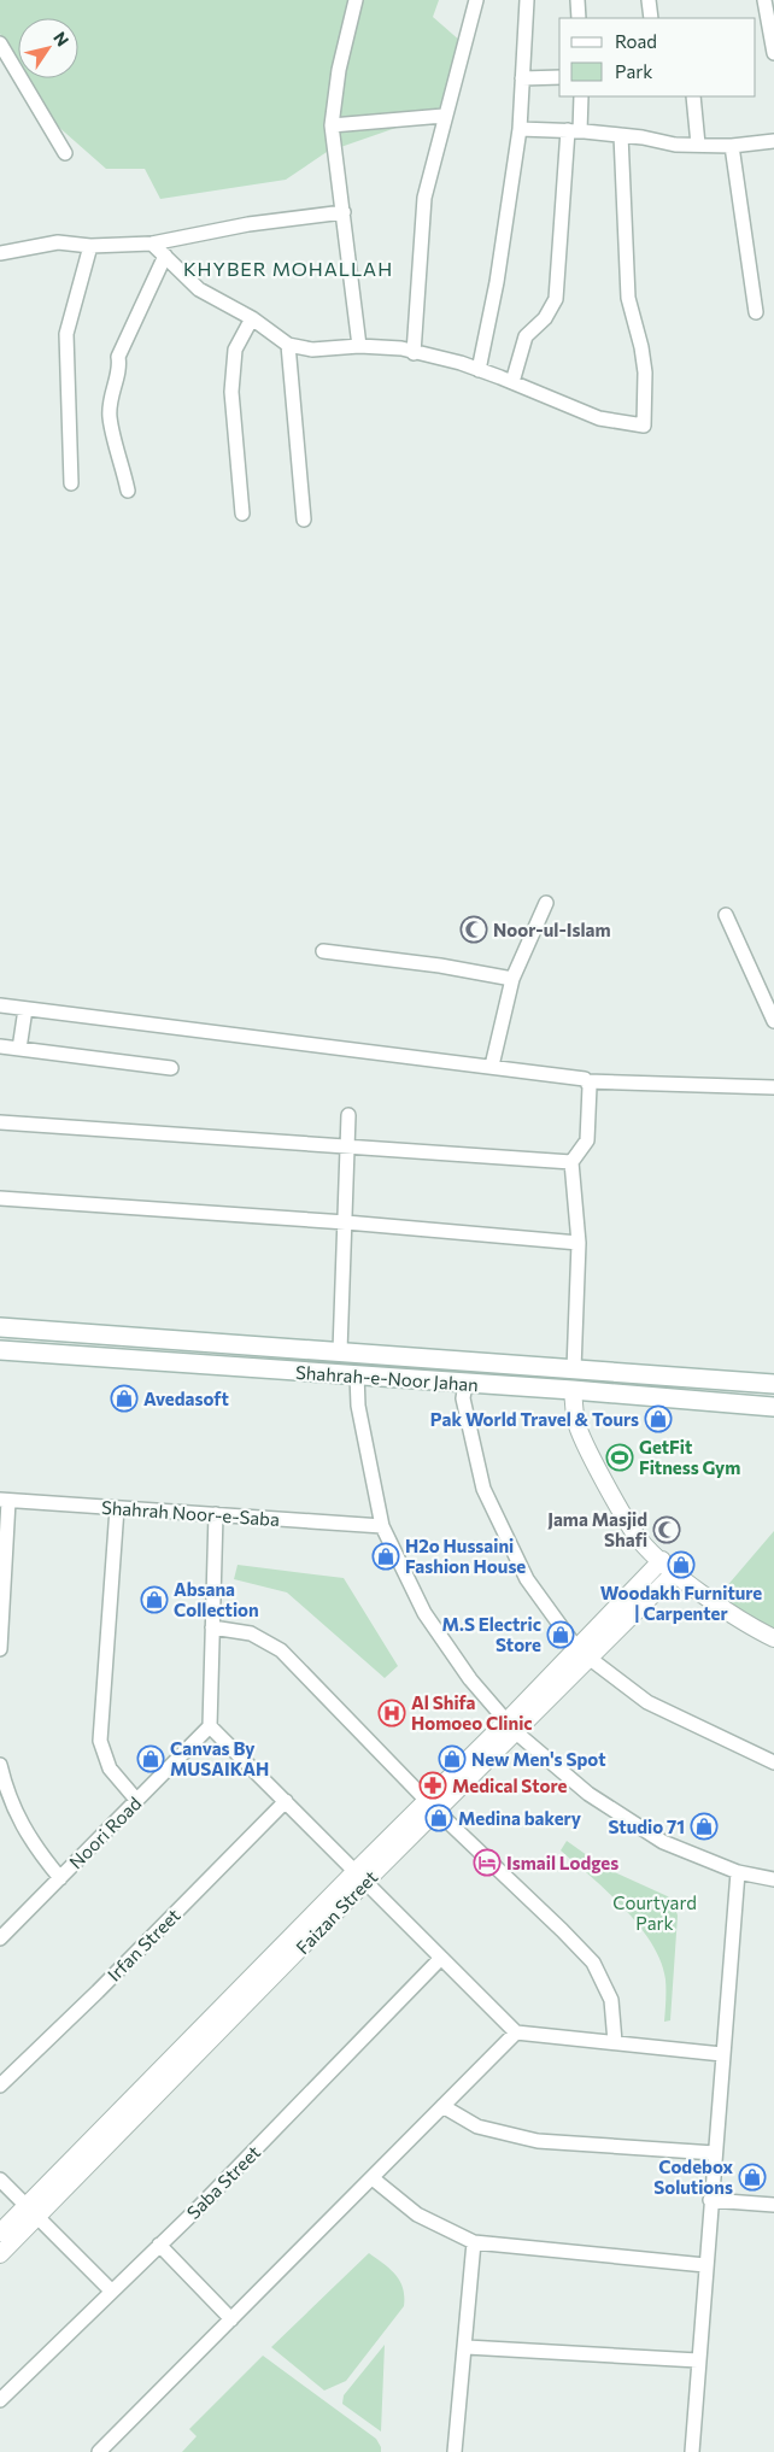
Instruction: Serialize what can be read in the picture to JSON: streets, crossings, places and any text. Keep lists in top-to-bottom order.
{
  "streets": {
    "main road": ["Shahrah-e-Noor Jahan"],
    "street": [
      "Shahrah Noor-e-Saba",
      "Noori Road",
      "Faizan Street",
      "Irfan Street",
      "Saba Street"
    ]
  },
  "districts": ["KHYBER MOHALLAH"],
  "parks": ["Courtyard Park"],
  "places": {
    "mosque": ["Noor-ul-Islam", "Jama Masjid Shafi"],
    "shop": [
      "Avedasoft",
      "Pak World Travel & Tours",
      "H2o Hussaini Fashion House",
      "Woodakh Furniture | Carpenter",
      "Absana Collection",
      "M.S Electric Store",
      "Canvas By MUSAIKAH",
      "New Men's Spot",
      "Medina bakery",
      "Studio 71",
      "Codebox Solutions"
    ],
    "sports": ["GetFit Fitness Gym"],
    "hospital": ["Al Shifa Homoeo Clinic"],
    "pharmacy": ["Medical Store"],
    "hotel": ["Ismail Lodges"]
  },
  "legend": ["Road", "Park"],
  "north": "top right"
}
